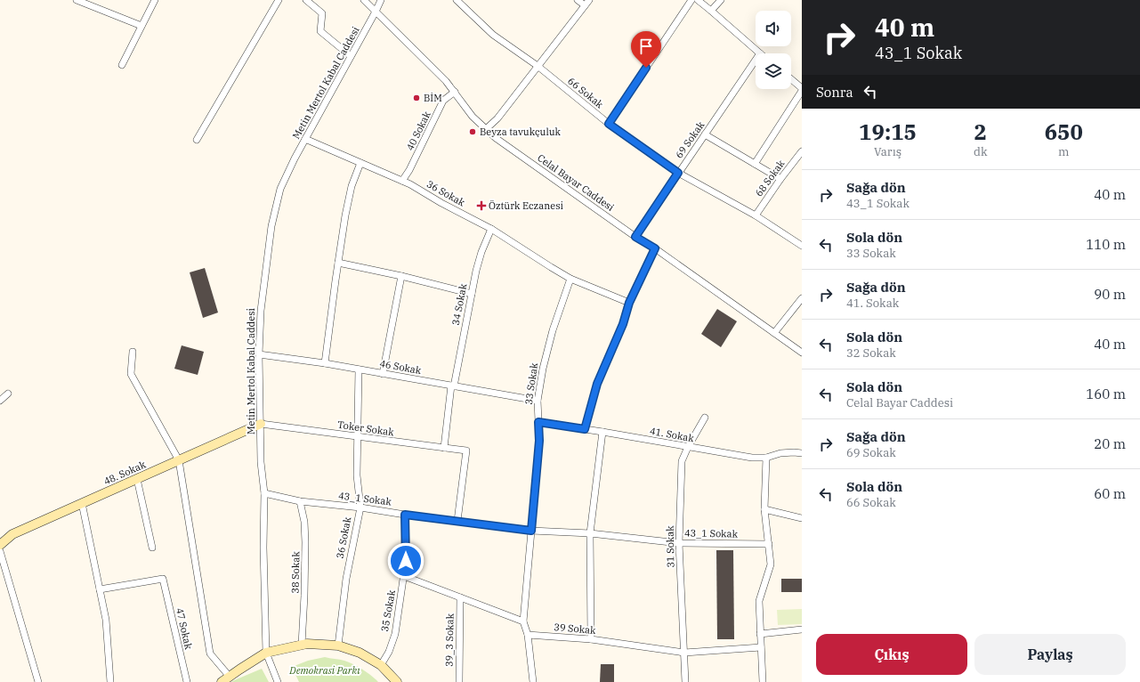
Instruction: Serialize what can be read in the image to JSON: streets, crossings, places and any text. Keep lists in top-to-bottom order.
{
  "streets": {
    "main road": ["48. Sokak"],
    "street": [
      "Metin Mertol Kabal Caddesi",
      "66 Sokak",
      "40 Sokak",
      "69 Sokak",
      "68 Sokak",
      "Celal Bayar Caddesi",
      "36 Sokak",
      "34 Sokak",
      "46 Sokak",
      "33 Sokak",
      "Toker Sokak",
      "41. Sokak",
      "43_1 Sokak",
      "31 Sokak",
      "38 Sokak",
      "35 Sokak",
      "47 Sokak",
      "39 Sokak",
      "39_3 Sokak"
    ]
  },
  "crossings": [
    ["Metin Mertol Kabal Caddesi", "Celal Bayar Caddesi"],
    ["Metin Mertol Kabal Caddesi", "36 Sokak"],
    ["Metin Mertol Kabal Caddesi", "46 Sokak"],
    ["Metin Mertol Kabal Caddesi", "Toker Sokak"],
    ["Metin Mertol Kabal Caddesi", "48. Sokak"],
    ["Metin Mertol Kabal Caddesi", "43_1 Sokak"],
    ["66 Sokak", "69 Sokak"],
    ["66 Sokak", "68 Sokak"],
    ["40 Sokak", "Celal Bayar Caddesi"],
    ["40 Sokak", "36 Sokak"],
    ["69 Sokak", "Celal Bayar Caddesi"],
    ["36 Sokak", "34 Sokak"],
    ["36 Sokak", "46 Sokak"],
    ["36 Sokak", "33 Sokak"],
    ["36 Sokak", "Toker Sokak"],
    ["36 Sokak", "43_1 Sokak"],
    ["34 Sokak", "46 Sokak"],
    ["34 Sokak", "Toker Sokak"],
    ["46 Sokak", "33 Sokak"],
    ["33 Sokak", "41. Sokak"],
    ["33 Sokak", "43_1 Sokak"],
    ["Toker Sokak", "48. Sokak"],
    ["Toker Sokak", "43_1 Sokak"],
    ["41. Sokak", "31 Sokak"],
    ["43_1 Sokak", "31 Sokak"],
    ["43_1 Sokak", "38 Sokak"],
    ["43_1 Sokak", "35 Sokak"],
    ["31 Sokak", "39 Sokak"]
  ],
  "parks": ["Demokrasi Parkı"],
  "places": {
    "other": ["BİM", "Beyza tavukçuluk"],
    "health": ["Öztürk Eczanesi"]
  },
  "page": {
    "turn": ["40 m", "43_1 Sokak"],
    "then": "Sonra",
    "eta": [
      "19:15",
      "Varış",
      "2",
      "dk",
      "650",
      "m"
    ],
    "list": [
      {
        "name": "Sağa dön",
        "note": "43_1 Sokak",
        "value": "40 m"
      },
      {
        "name": "Sola dön",
        "note": "33 Sokak",
        "value": "110 m"
      },
      {
        "name": "Sağa dön",
        "note": "41. Sokak",
        "value": "90 m"
      },
      {
        "name": "Sola dön",
        "note": "32 Sokak",
        "value": "40 m"
      },
      {
        "name": "Sola dön",
        "note": "Celal Bayar Caddesi",
        "value": "160 m"
      },
      {
        "name": "Sağa dön",
        "note": "69 Sokak",
        "value": "20 m"
      },
      {
        "name": "Sola dön",
        "note": "66 Sokak",
        "value": "60 m"
      }
    ],
    "buttons": ["Çıkış", "Paylaş"]
  }
}
